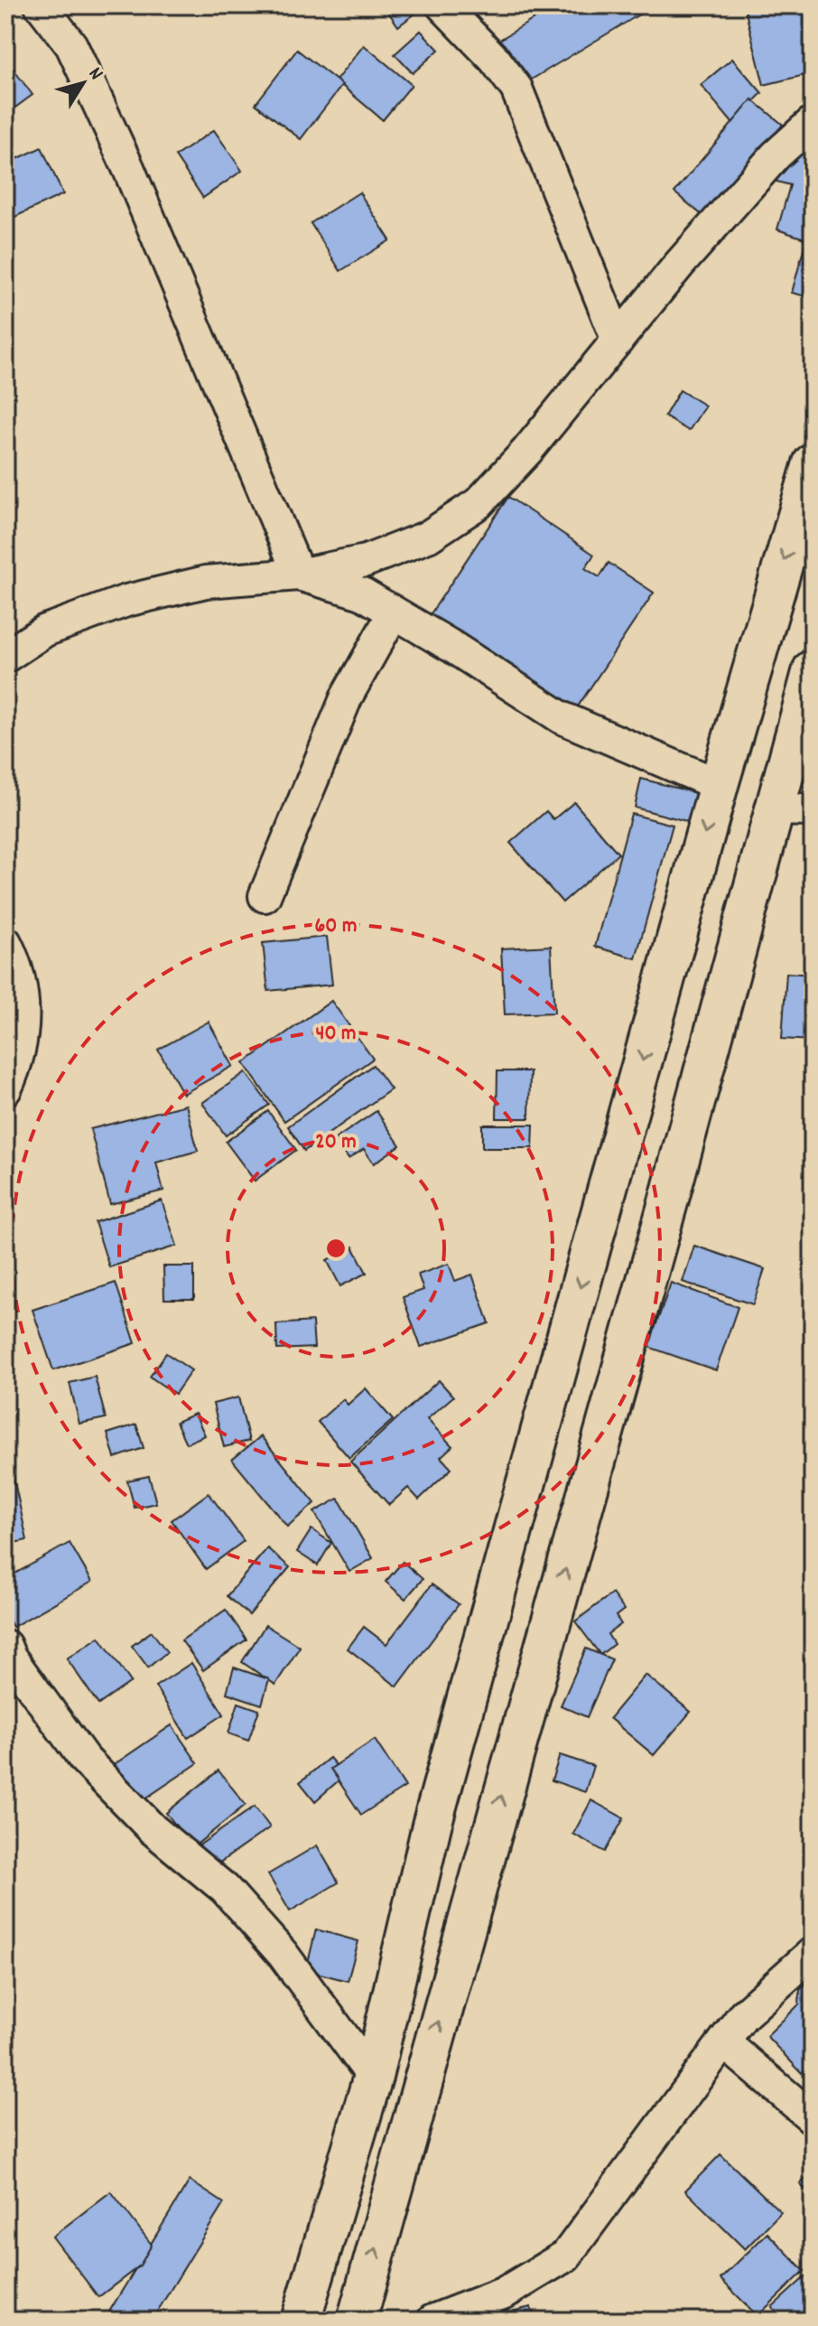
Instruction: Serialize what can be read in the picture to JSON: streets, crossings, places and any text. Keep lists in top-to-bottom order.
{
  "north": "top right",
  "rings": ["60 m", "40 m", "20 m"]
}
